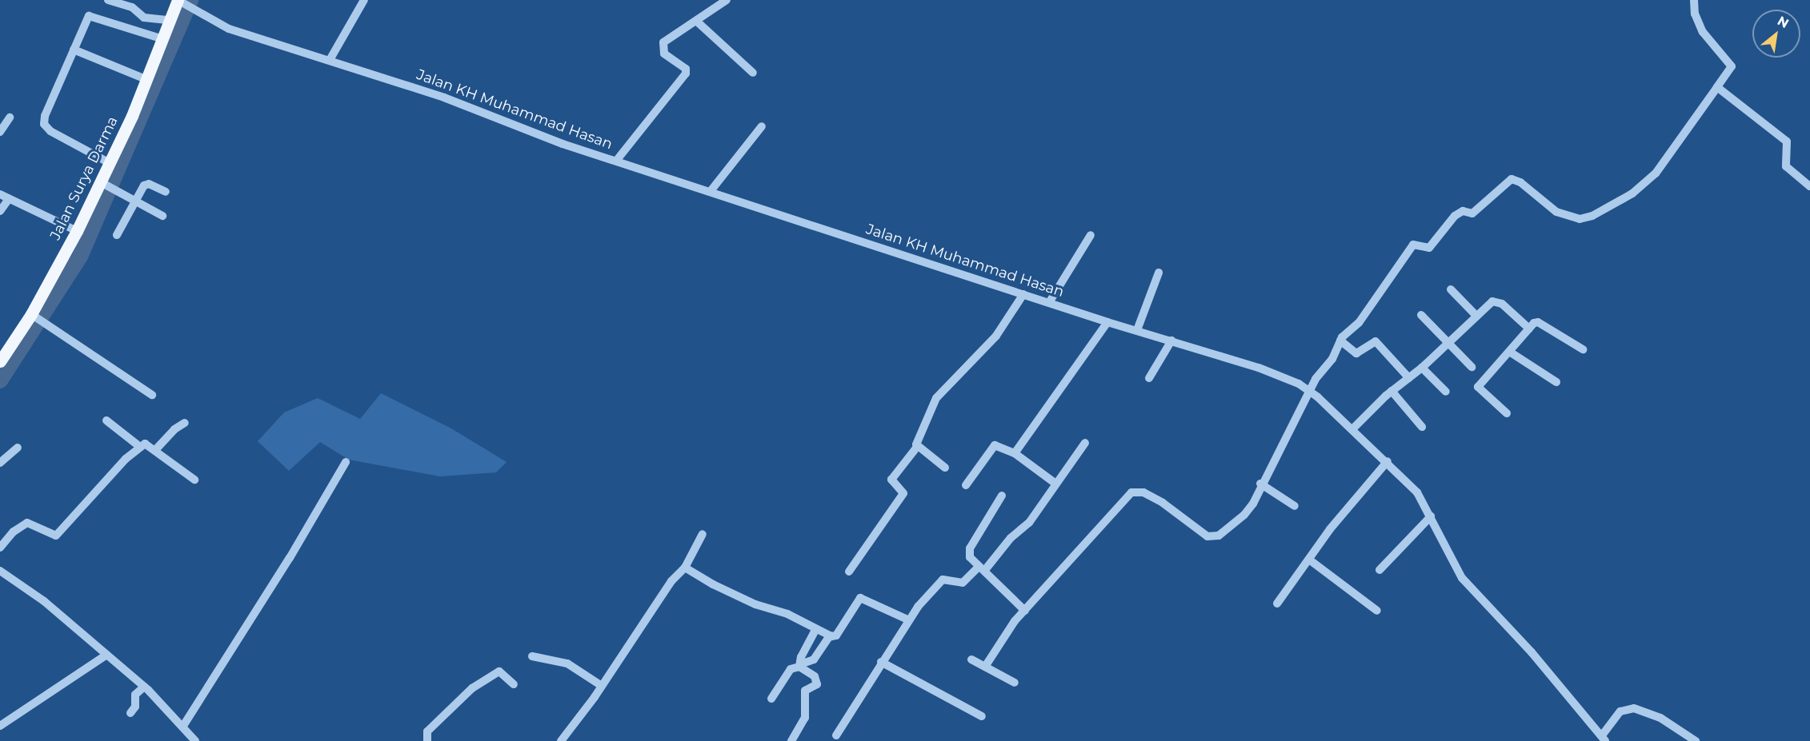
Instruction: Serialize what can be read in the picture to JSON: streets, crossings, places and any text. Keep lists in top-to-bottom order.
{
  "streets": {
    "main road": ["Jalan Surya Darma"],
    "street": ["Jalan KH Muhammad Hasan"]
  },
  "crossings": [
    ["Jalan KH Muhammad Hasan", "Jalan Surya Darma"]
  ],
  "north": "top right"
}
